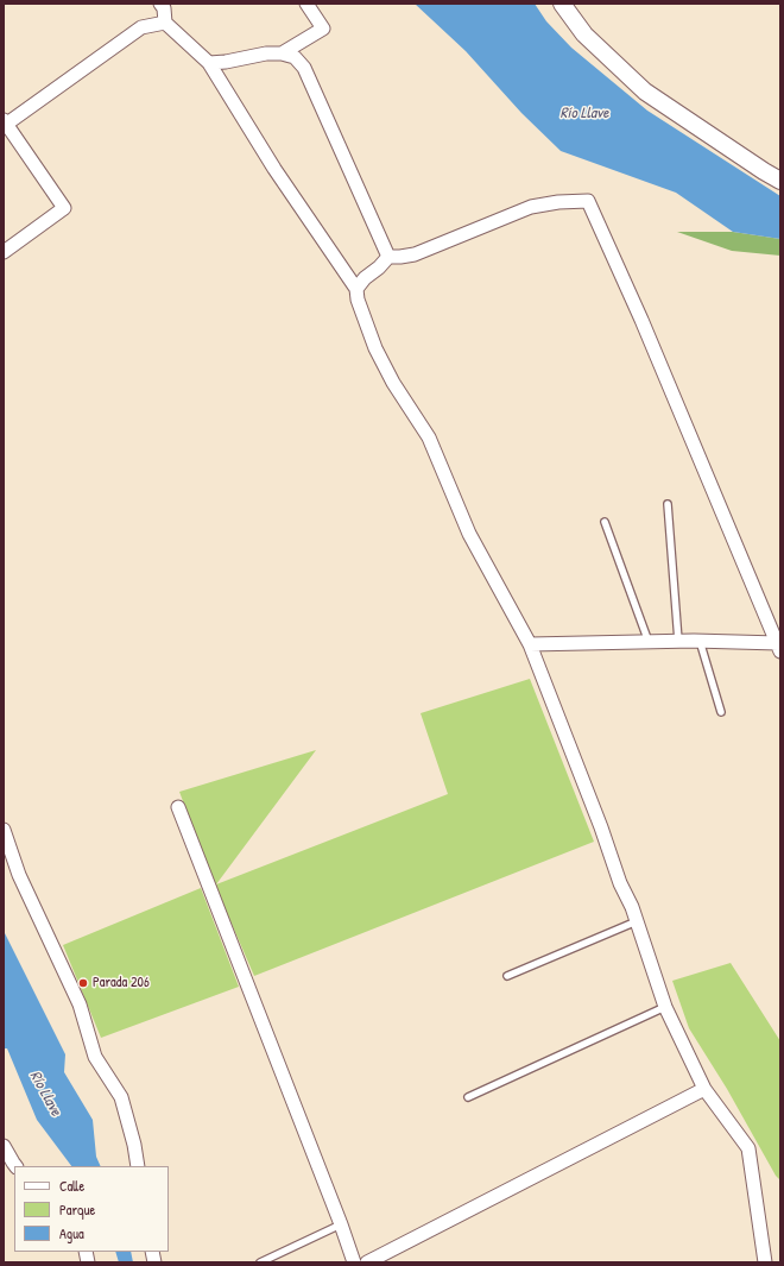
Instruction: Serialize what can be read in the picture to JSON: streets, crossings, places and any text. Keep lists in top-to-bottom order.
{
  "water": ["Río Llave"],
  "places": ["Parada 206"],
  "legend": ["Calle", "Parque", "Agua"]
}
